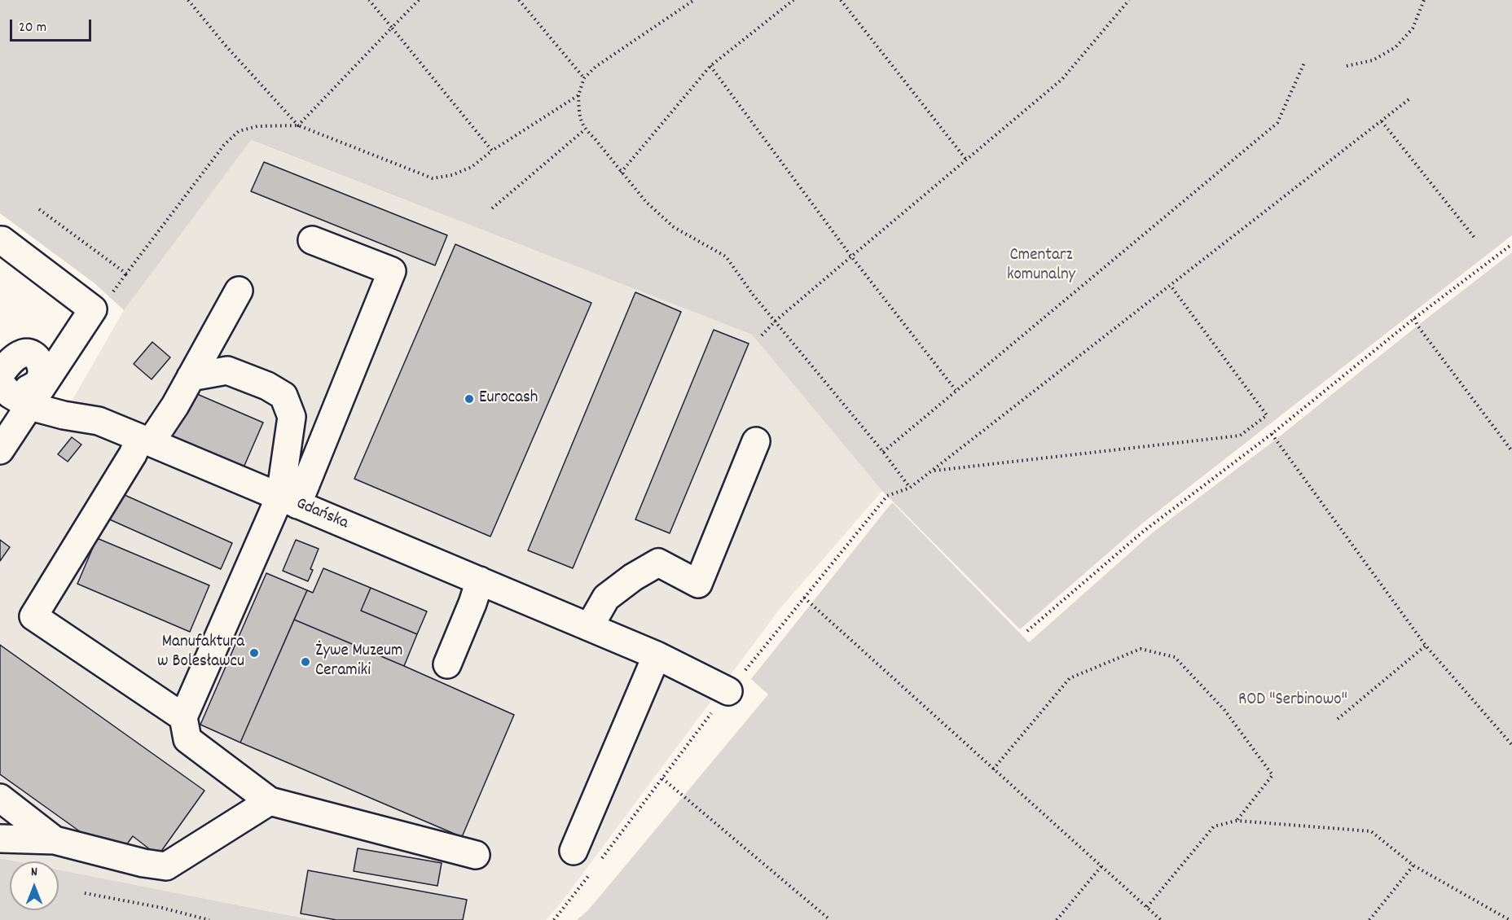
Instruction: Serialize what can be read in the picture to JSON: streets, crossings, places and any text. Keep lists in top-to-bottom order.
{
  "streets": {
    "street": ["Gdańska"]
  },
  "parks": ["Cmentarz komunalny", "ROD \"Serbinowo\""],
  "places": ["Eurocash", "Manufaktura w Bolesławcu", "Żywe Muzeum Ceramiki"],
  "scale_bar": "20 m",
  "north": "top"
}
